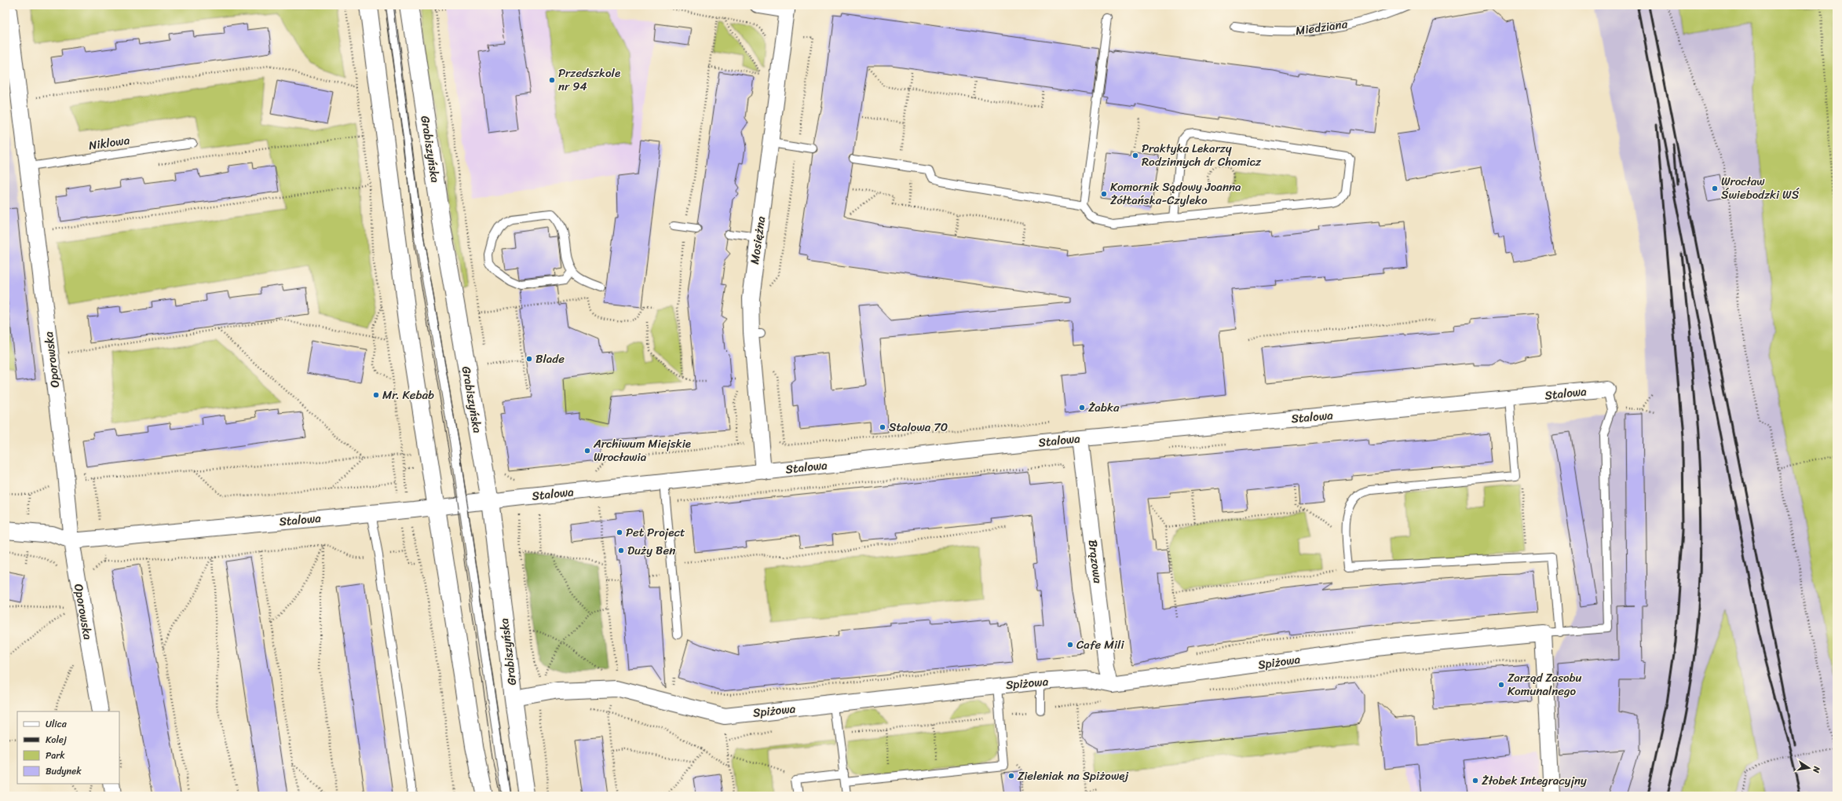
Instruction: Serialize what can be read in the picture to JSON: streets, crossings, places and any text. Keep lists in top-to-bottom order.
{
  "streets": {
    "main road": ["Grabiszyńska"],
    "street": [
      "Mosiężna",
      "Oporowska",
      "Stalowa",
      "Brązowa",
      "Spiżowa"
    ],
    "lane": ["Miedziana", "Niklowa"]
  },
  "crossings": [
    ["Niklowa", "Oporowska"],
    ["Grabiszyńska", "Stalowa"],
    ["Grabiszyńska", "Spiżowa"],
    ["Mosiężna", "Stalowa"],
    ["Oporowska", "Stalowa"],
    ["Stalowa", "Brązowa"],
    ["Brązowa", "Spiżowa"]
  ],
  "places": [
    "Przedszkole nr 94",
    "Praktyka Lekarzy Rodzinnych dr Chomicz",
    "Wrocław Świebodzki WŚ",
    "Komornik Sądowy Joanna Żółtańska-Czyleko",
    "Blade",
    "Mr. Kebab",
    "Żabka",
    "Stalowa 70",
    "Archiwum Miejskie Wrocławia",
    "Pet Project",
    "Duży Ben",
    "Cafe Mili",
    "Zarząd Zasobu Komunalnego",
    "Zieleniak na Spiżowej",
    "Żłobek Integracyjny"
  ],
  "legend": [
    "Ulica",
    "Kolej",
    "Park",
    "Budynek"
  ],
  "north": "right"
}
